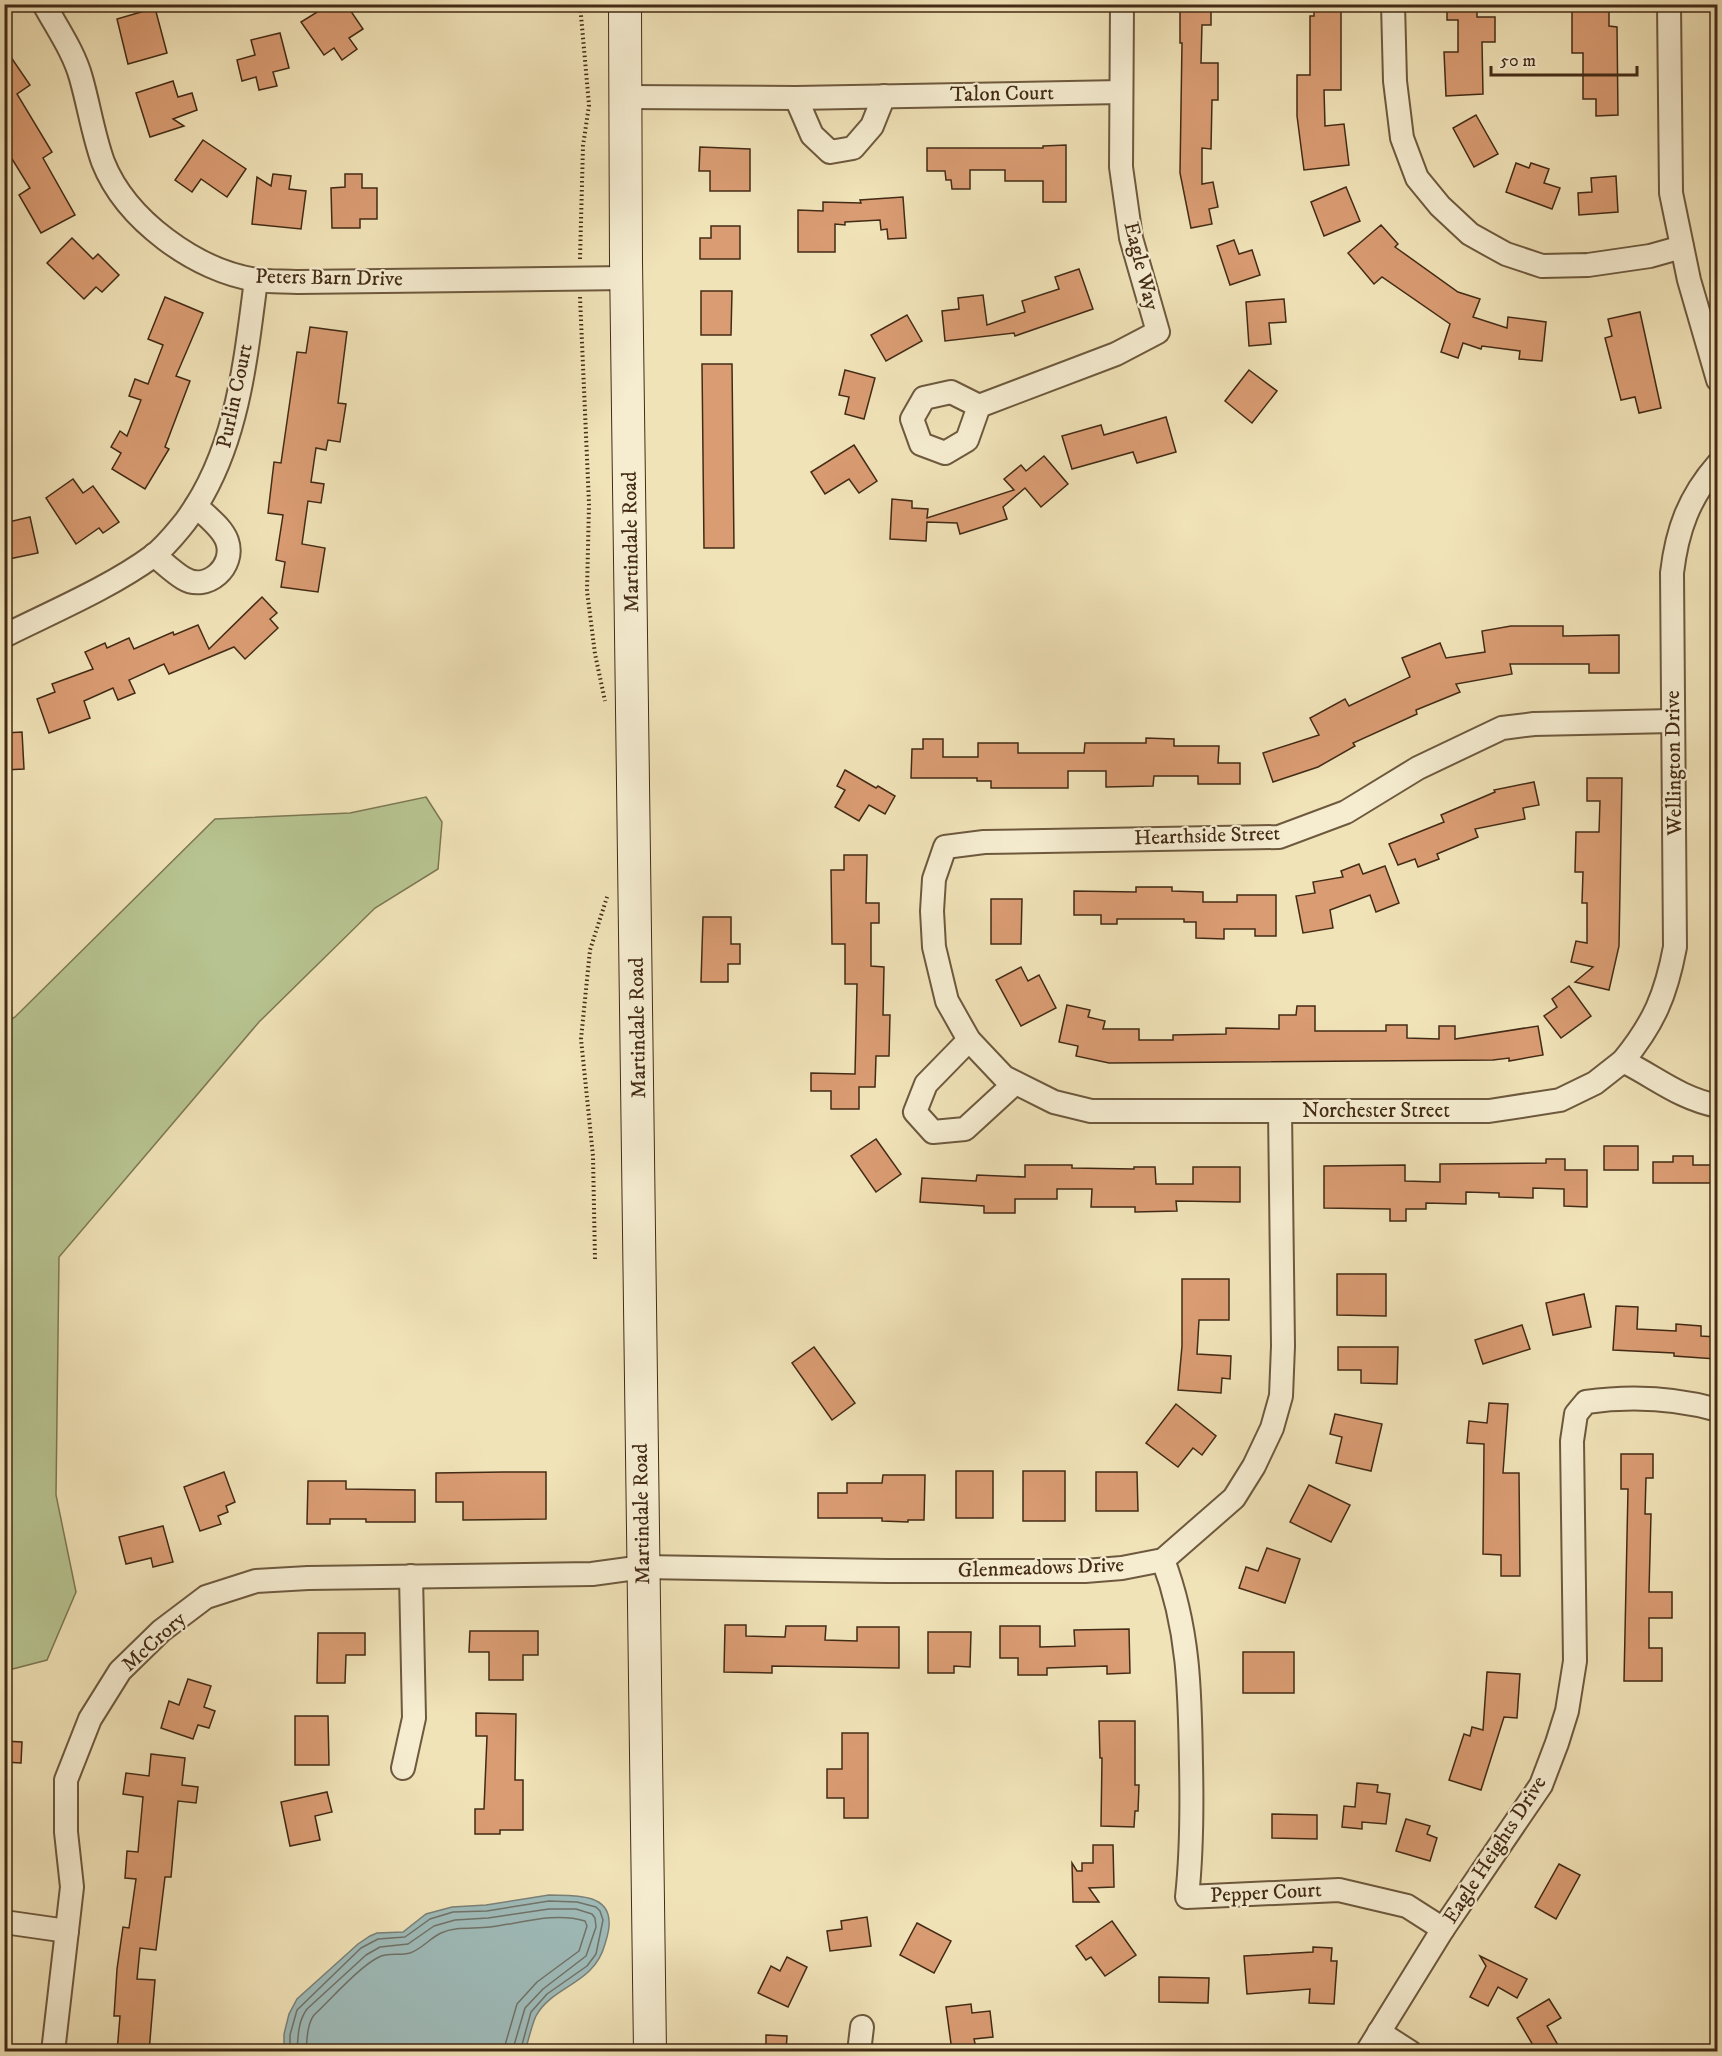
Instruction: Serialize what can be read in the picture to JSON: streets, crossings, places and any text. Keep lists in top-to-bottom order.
{
  "streets": {
    "street": [
      "Talon Court",
      "Eagle Way",
      "Peters Barn Drive",
      "Purlin Court",
      "Martindale Road",
      "Wellington Drive",
      "Hearthside Street",
      "Norchester Street",
      "Glenmeadows Drive",
      "McCrory",
      "Eagle Heights Drive",
      "Pepper Court"
    ]
  },
  "crossings": [
    ["Talon Court", "Eagle Way"],
    ["Talon Court", "Martindale Road"],
    ["Peters Barn Drive", "Purlin Court"],
    ["Peters Barn Drive", "Martindale Road"],
    ["Martindale Road", "Glenmeadows Drive"],
    ["Wellington Drive", "Hearthside Street"],
    ["Wellington Drive", "Norchester Street"],
    ["Hearthside Street", "Norchester Street"],
    ["Glenmeadows Drive", "McCrory"],
    ["Glenmeadows Drive", "Pepper Court"],
    ["Eagle Heights Drive", "Pepper Court"]
  ],
  "scale_bar": "50 m"
}
